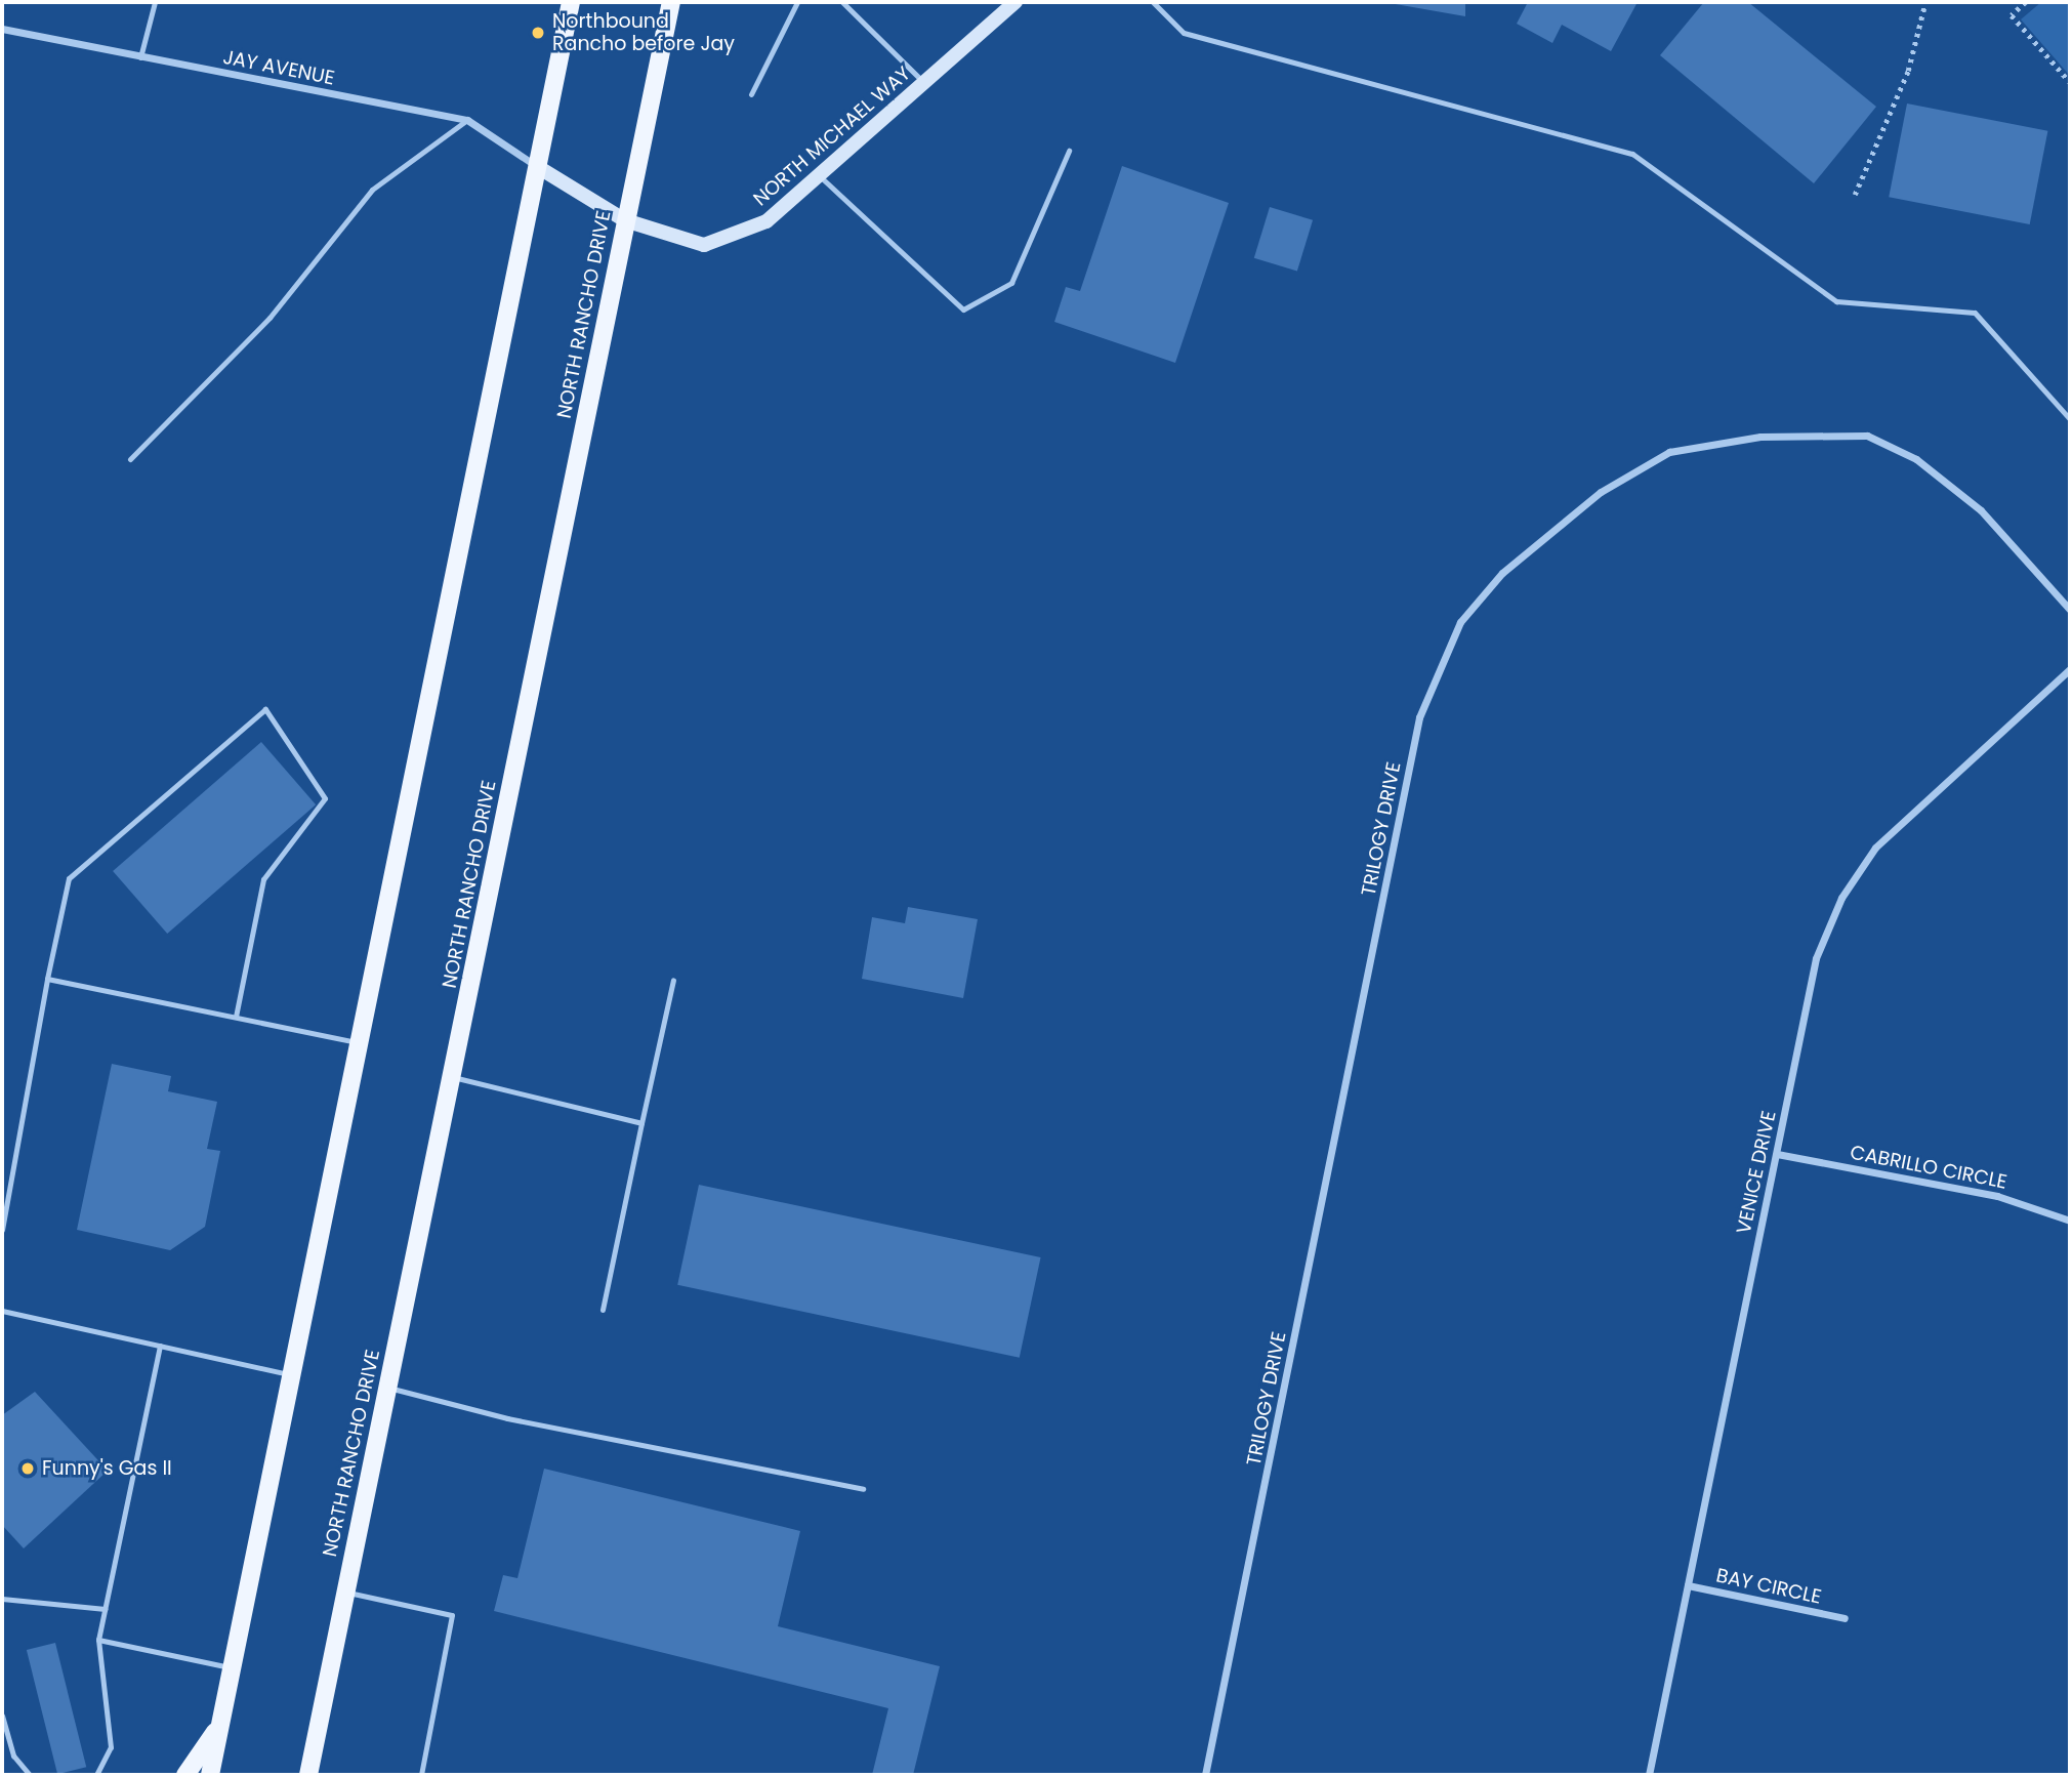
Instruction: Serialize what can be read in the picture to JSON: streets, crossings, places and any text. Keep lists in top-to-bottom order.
{
  "streets": {
    "main road": ["NORTH RANCHO DRIVE"],
    "street": [
      "JAY AVENUE",
      "NORTH MICHAEL WAY",
      "TRILOGY DRIVE",
      "CABRILLO CIRCLE",
      "VENICE DRIVE",
      "BAY CIRCLE"
    ]
  },
  "crossings": [
    ["JAY AVENUE", "NORTH MICHAEL WAY"],
    ["NORTH MICHAEL WAY", "NORTH RANCHO DRIVE"],
    ["CABRILLO CIRCLE", "VENICE DRIVE"],
    ["VENICE DRIVE", "BAY CIRCLE"]
  ],
  "places": ["Northbound Rancho before Jay", "Funny's Gas II"]
}
